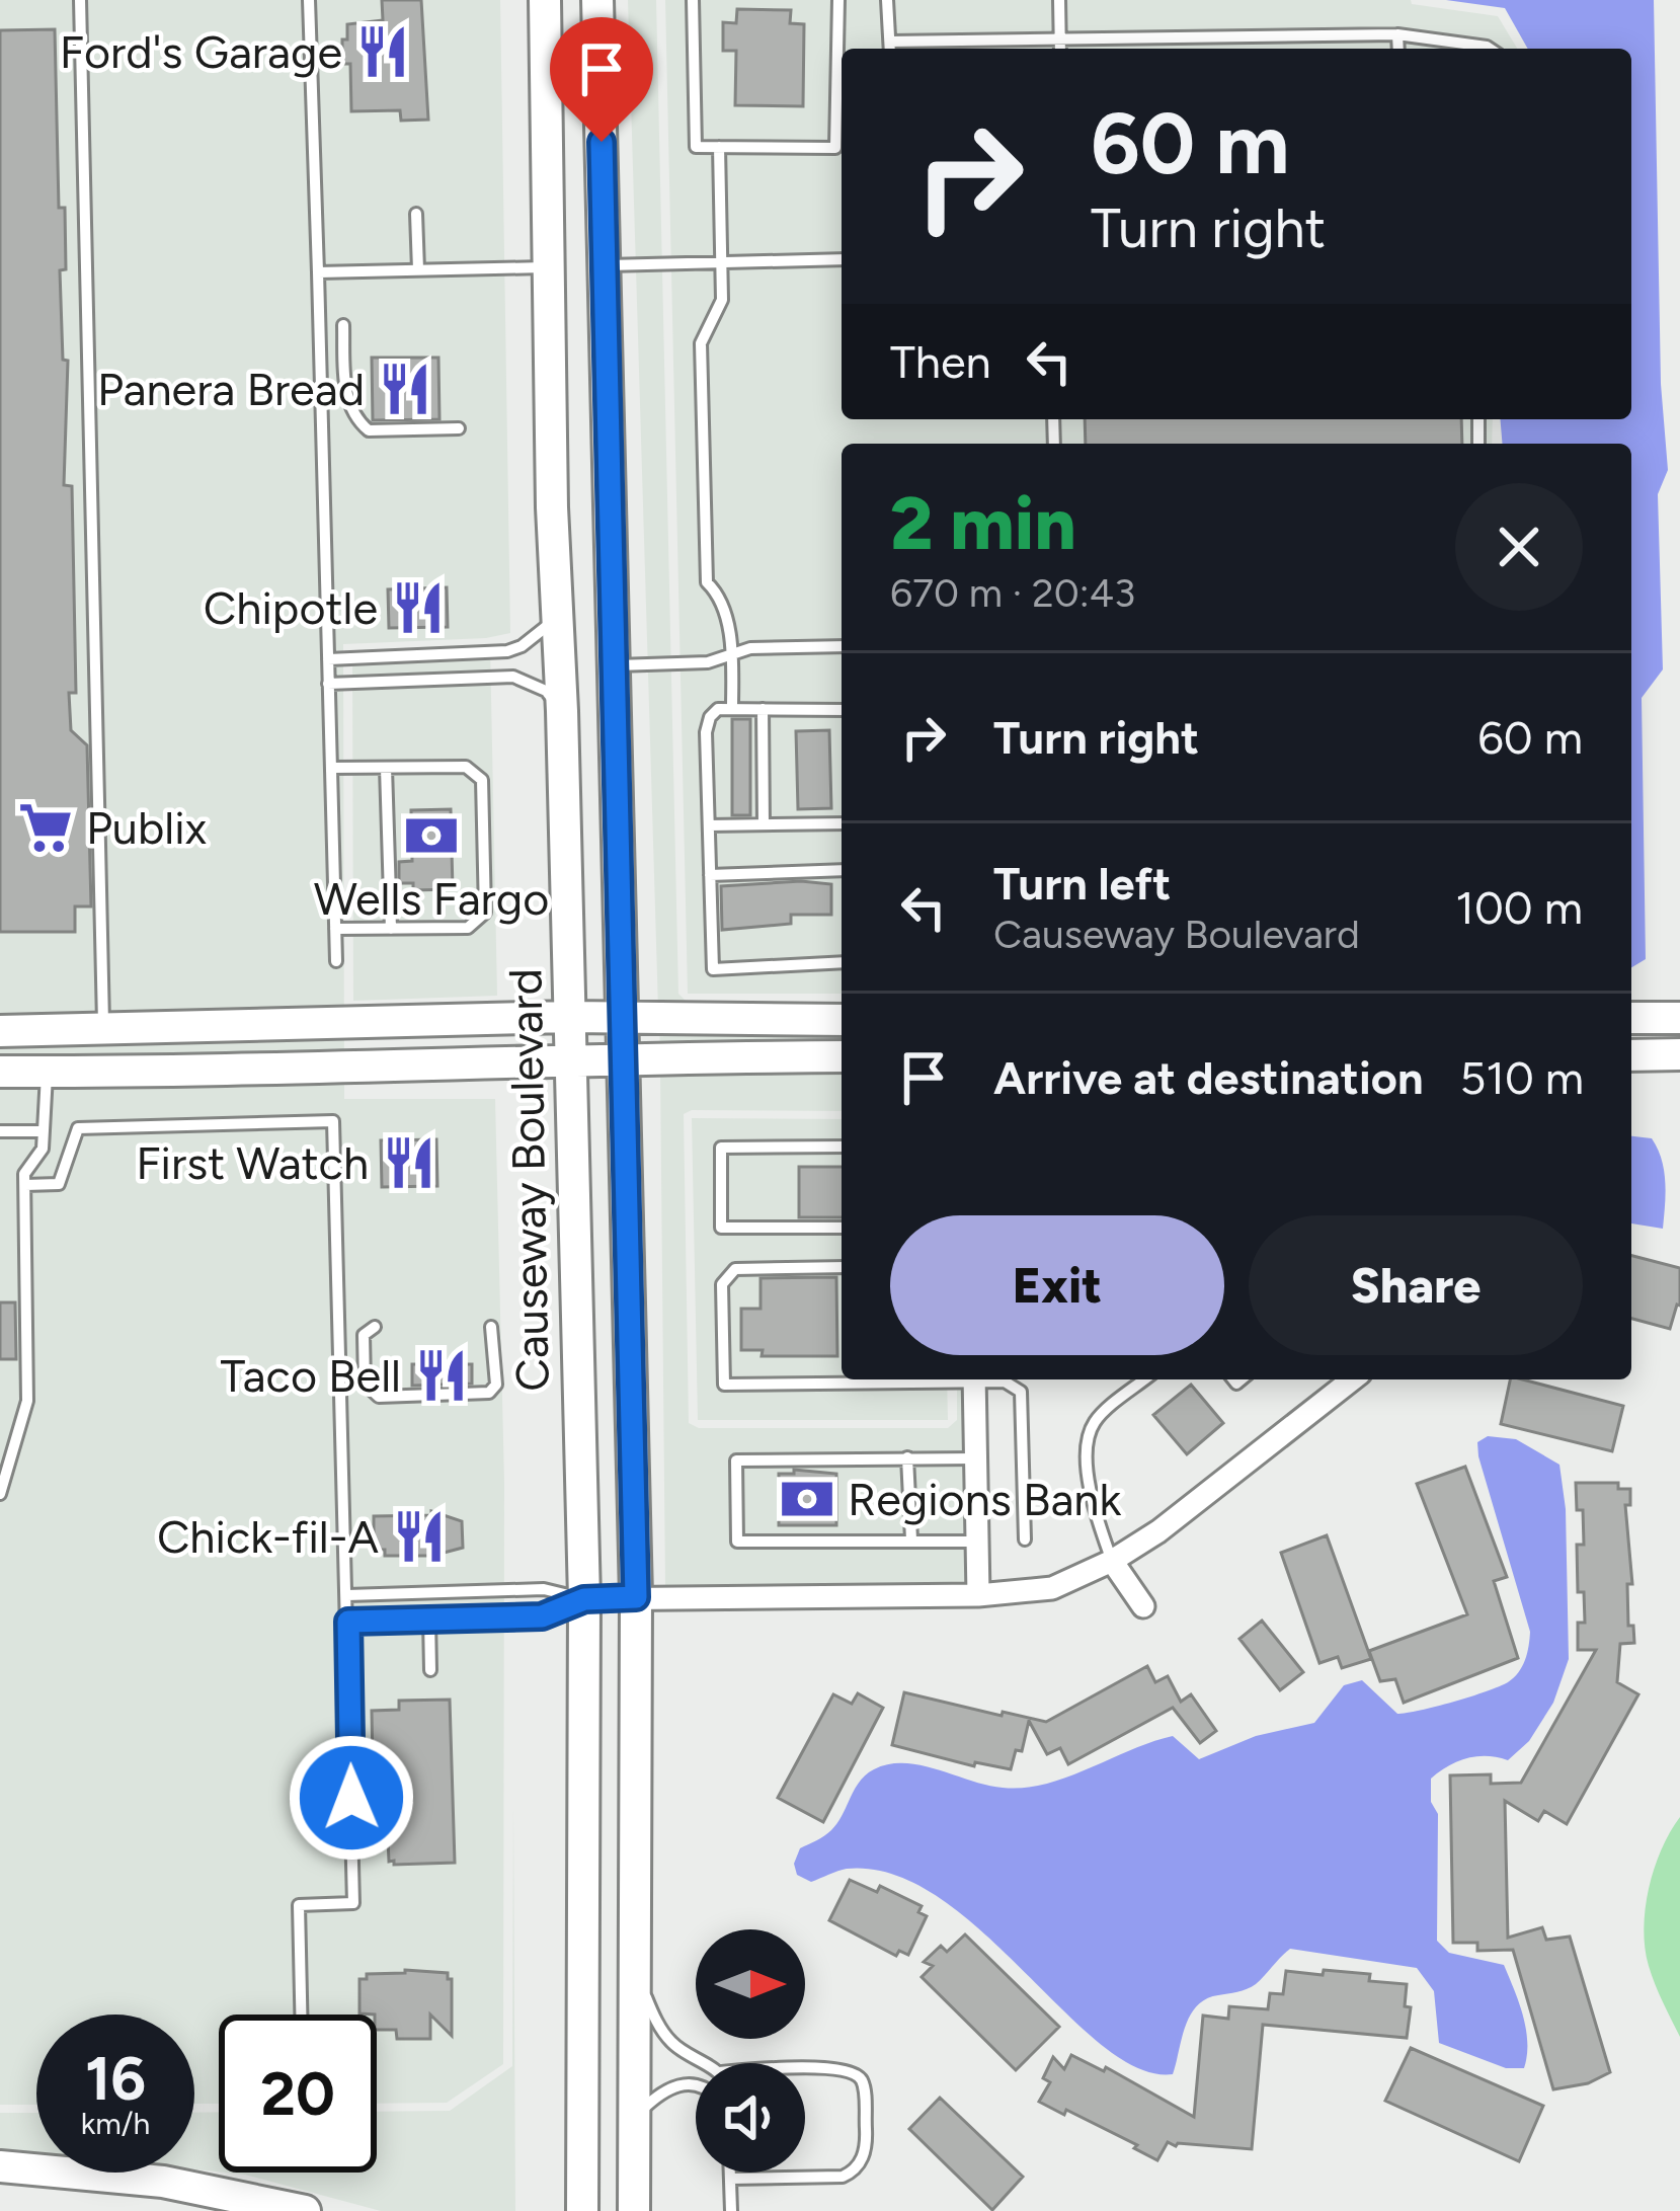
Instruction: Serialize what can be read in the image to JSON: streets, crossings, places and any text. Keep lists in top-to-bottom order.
{
  "streets": {
    "main road": ["Causeway Boulevard"]
  },
  "places": {
    "restaurant": [
      "Ford's Garage",
      "Panera Bread",
      "Chipotle",
      "First Watch",
      "Taco Bell",
      "Chick-fil-A"
    ],
    "supermarket": ["Publix"],
    "bank": ["Wells Fargo", "Regions Bank"]
  },
  "north": "right",
  "page": {
    "turn": ["60 m", "Turn right"],
    "then": "Then",
    "heading": ["2 min", "670 m · 20:43"],
    "list": [
      {
        "name": "Turn right",
        "value": "60 m"
      },
      {
        "name": "Turn left",
        "note": "Causeway Boulevard",
        "value": "100 m"
      },
      {
        "name": "Arrive at destination",
        "value": "510 m"
      }
    ],
    "buttons": ["Exit", "Share"],
    "speed": "16 km/h",
    "limit": "20"
  }
}
